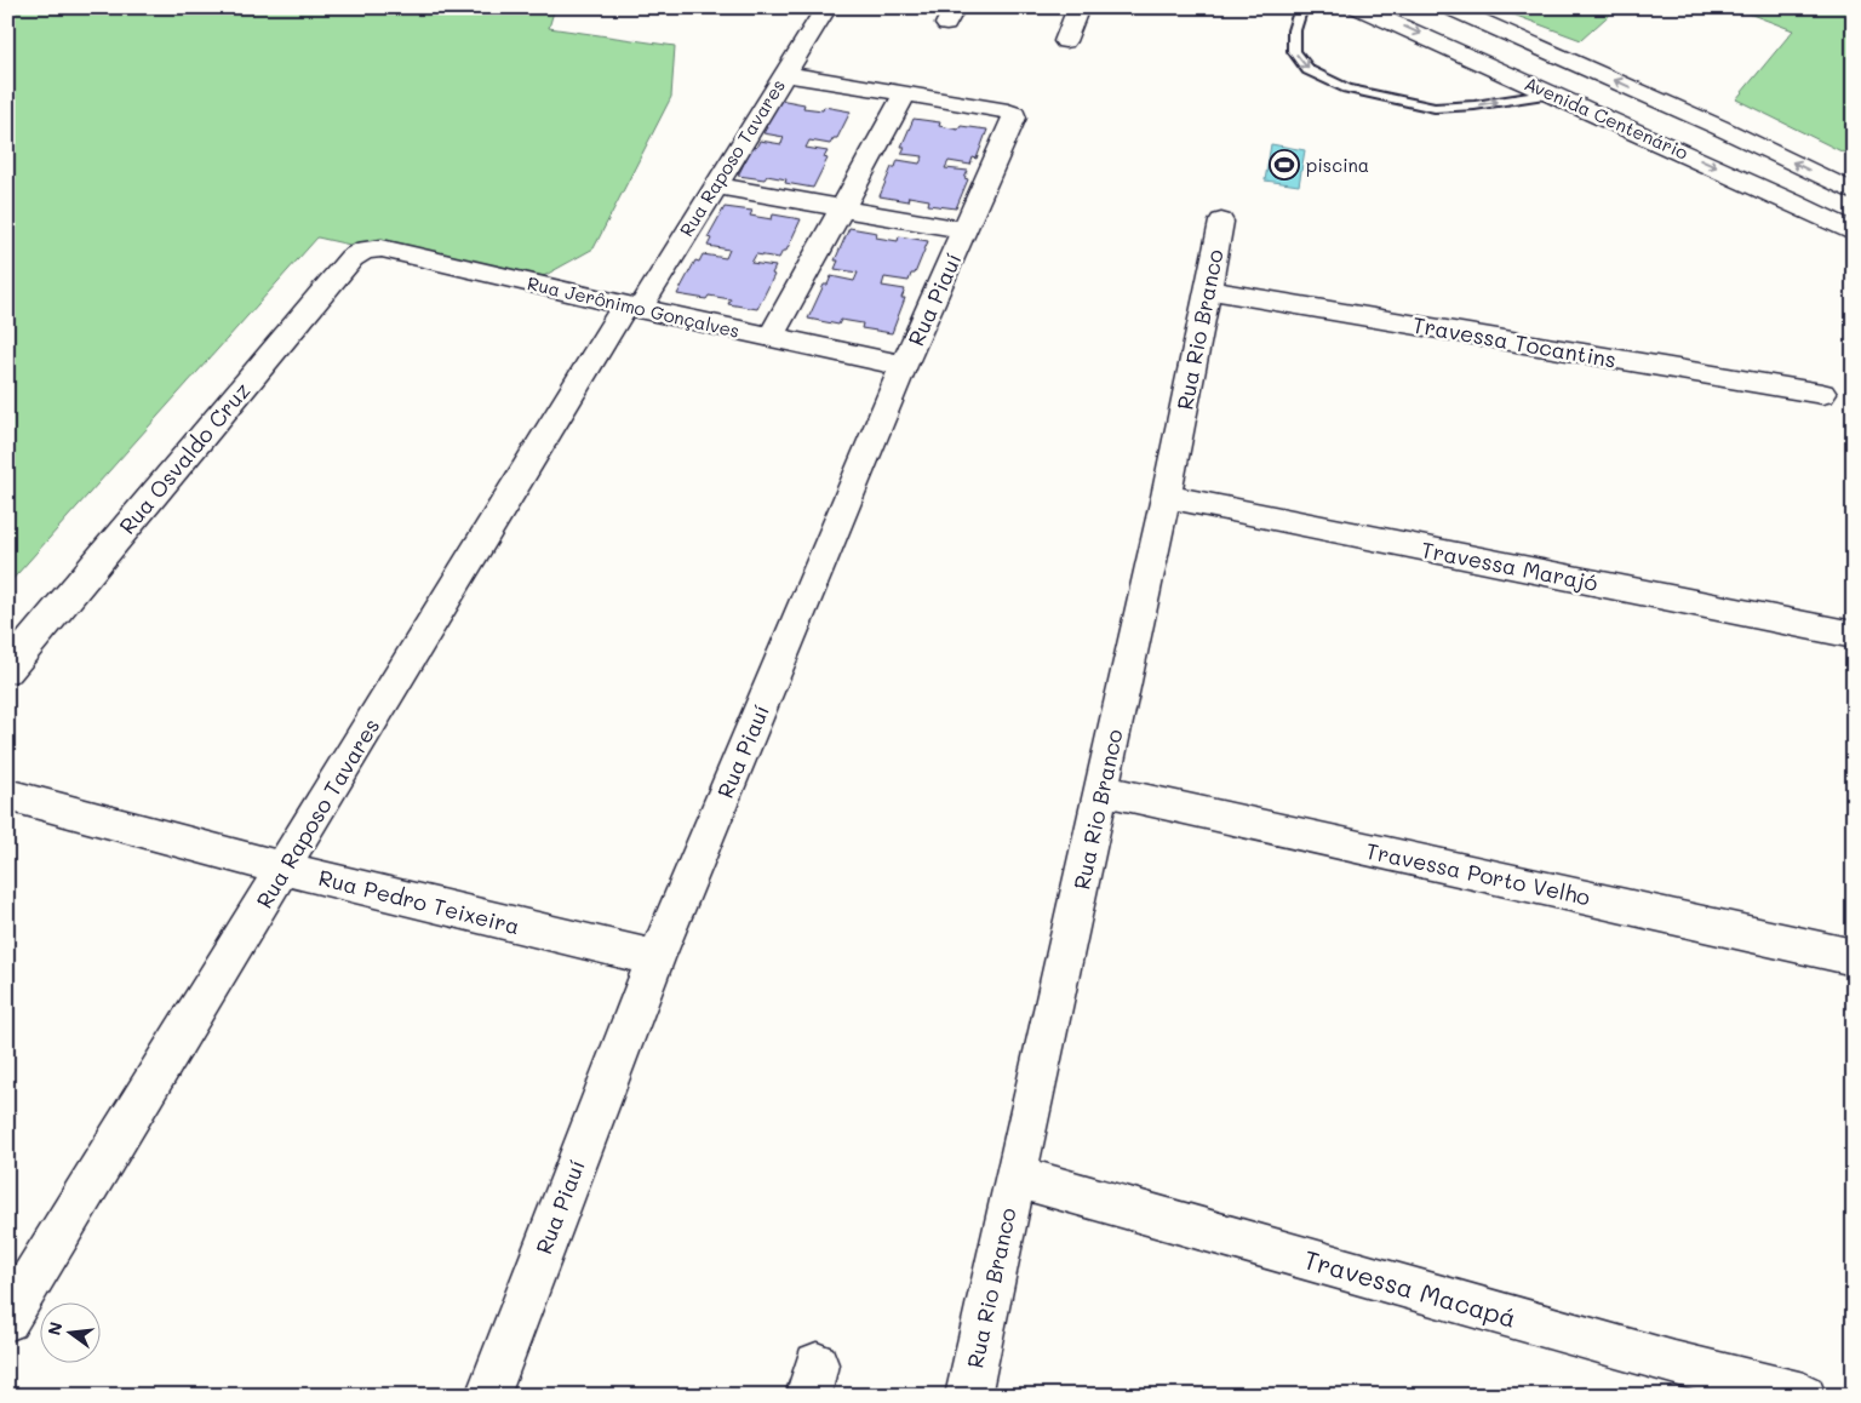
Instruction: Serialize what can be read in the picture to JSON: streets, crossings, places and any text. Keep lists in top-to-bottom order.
{
  "streets": {
    "street": [
      "Avenida Centenário",
      "Rua Raposo Tavares",
      "Rua Piauí",
      "Rua Jerônimo Gonçalves",
      "Rua Rio Branco",
      "Travessa Tocantins",
      "Rua Osvaldo Cruz",
      "Travessa Marajó",
      "Travessa Porto Velho",
      "Rua Pedro Teixeira",
      "Travessa Macapá"
    ]
  },
  "crossings": [
    ["Rua Raposo Tavares", "Rua Jerônimo Gonçalves"],
    ["Rua Raposo Tavares", "Rua Pedro Teixeira"],
    ["Rua Piauí", "Rua Jerônimo Gonçalves"],
    ["Rua Piauí", "Rua Pedro Teixeira"],
    ["Rua Jerônimo Gonçalves", "Rua Osvaldo Cruz"],
    ["Rua Rio Branco", "Travessa Tocantins"],
    ["Rua Rio Branco", "Travessa Marajó"],
    ["Rua Rio Branco", "Travessa Porto Velho"],
    ["Rua Rio Branco", "Travessa Macapá"]
  ],
  "places": {
    "sports": ["piscina"]
  },
  "north": "left"
}
